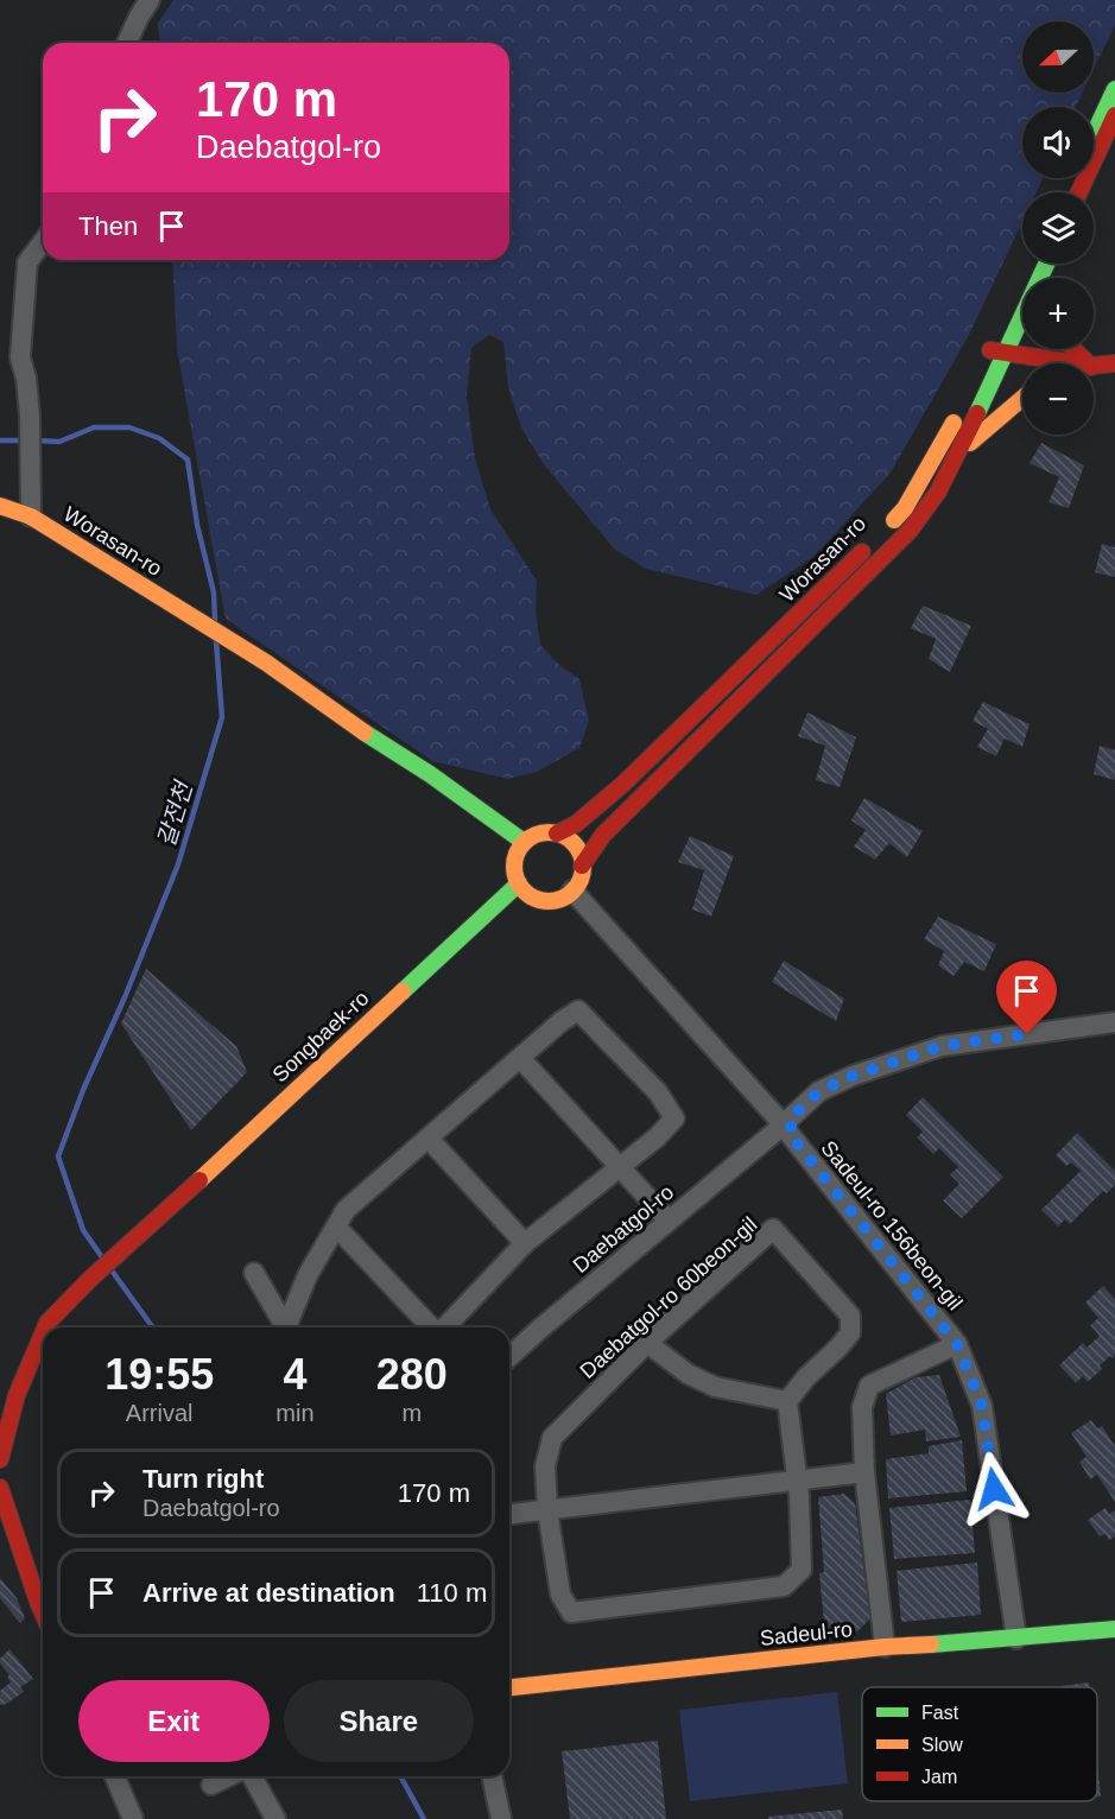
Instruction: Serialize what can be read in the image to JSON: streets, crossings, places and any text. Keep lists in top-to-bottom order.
{
  "streets": {
    "main road": ["Worasan-ro", "Songbaek-ro", "Sadeul-ro"],
    "street": ["Sadeul-ro 156beon-gil", "Daebatgol-ro", "Daebatgol-ro 60beon-gil"]
  },
  "crossings": [
    ["Worasan-ro", "Songbaek-ro"],
    ["Worasan-ro", "Sadeul-ro 156beon-gil"],
    ["Songbaek-ro", "Sadeul-ro 156beon-gil"],
    ["Sadeul-ro 156beon-gil", "Daebatgol-ro"],
    ["Sadeul-ro 156beon-gil", "Sadeul-ro"]
  ],
  "water": ["갈전천"],
  "legend": ["Fast", "Slow", "Jam"],
  "north": "left",
  "page": {
    "map_buttons": ["+", "−"],
    "turn": ["170 m", "Daebatgol-ro"],
    "then": "Then",
    "eta": [
      "19:55",
      "Arrival",
      "4",
      "min",
      "280",
      "m"
    ],
    "list": [
      {
        "name": "Turn right",
        "note": "Daebatgol-ro",
        "value": "170 m"
      },
      {
        "name": "Arrive at destination",
        "value": "110 m"
      }
    ],
    "buttons": ["Exit", "Share"]
  }
}
